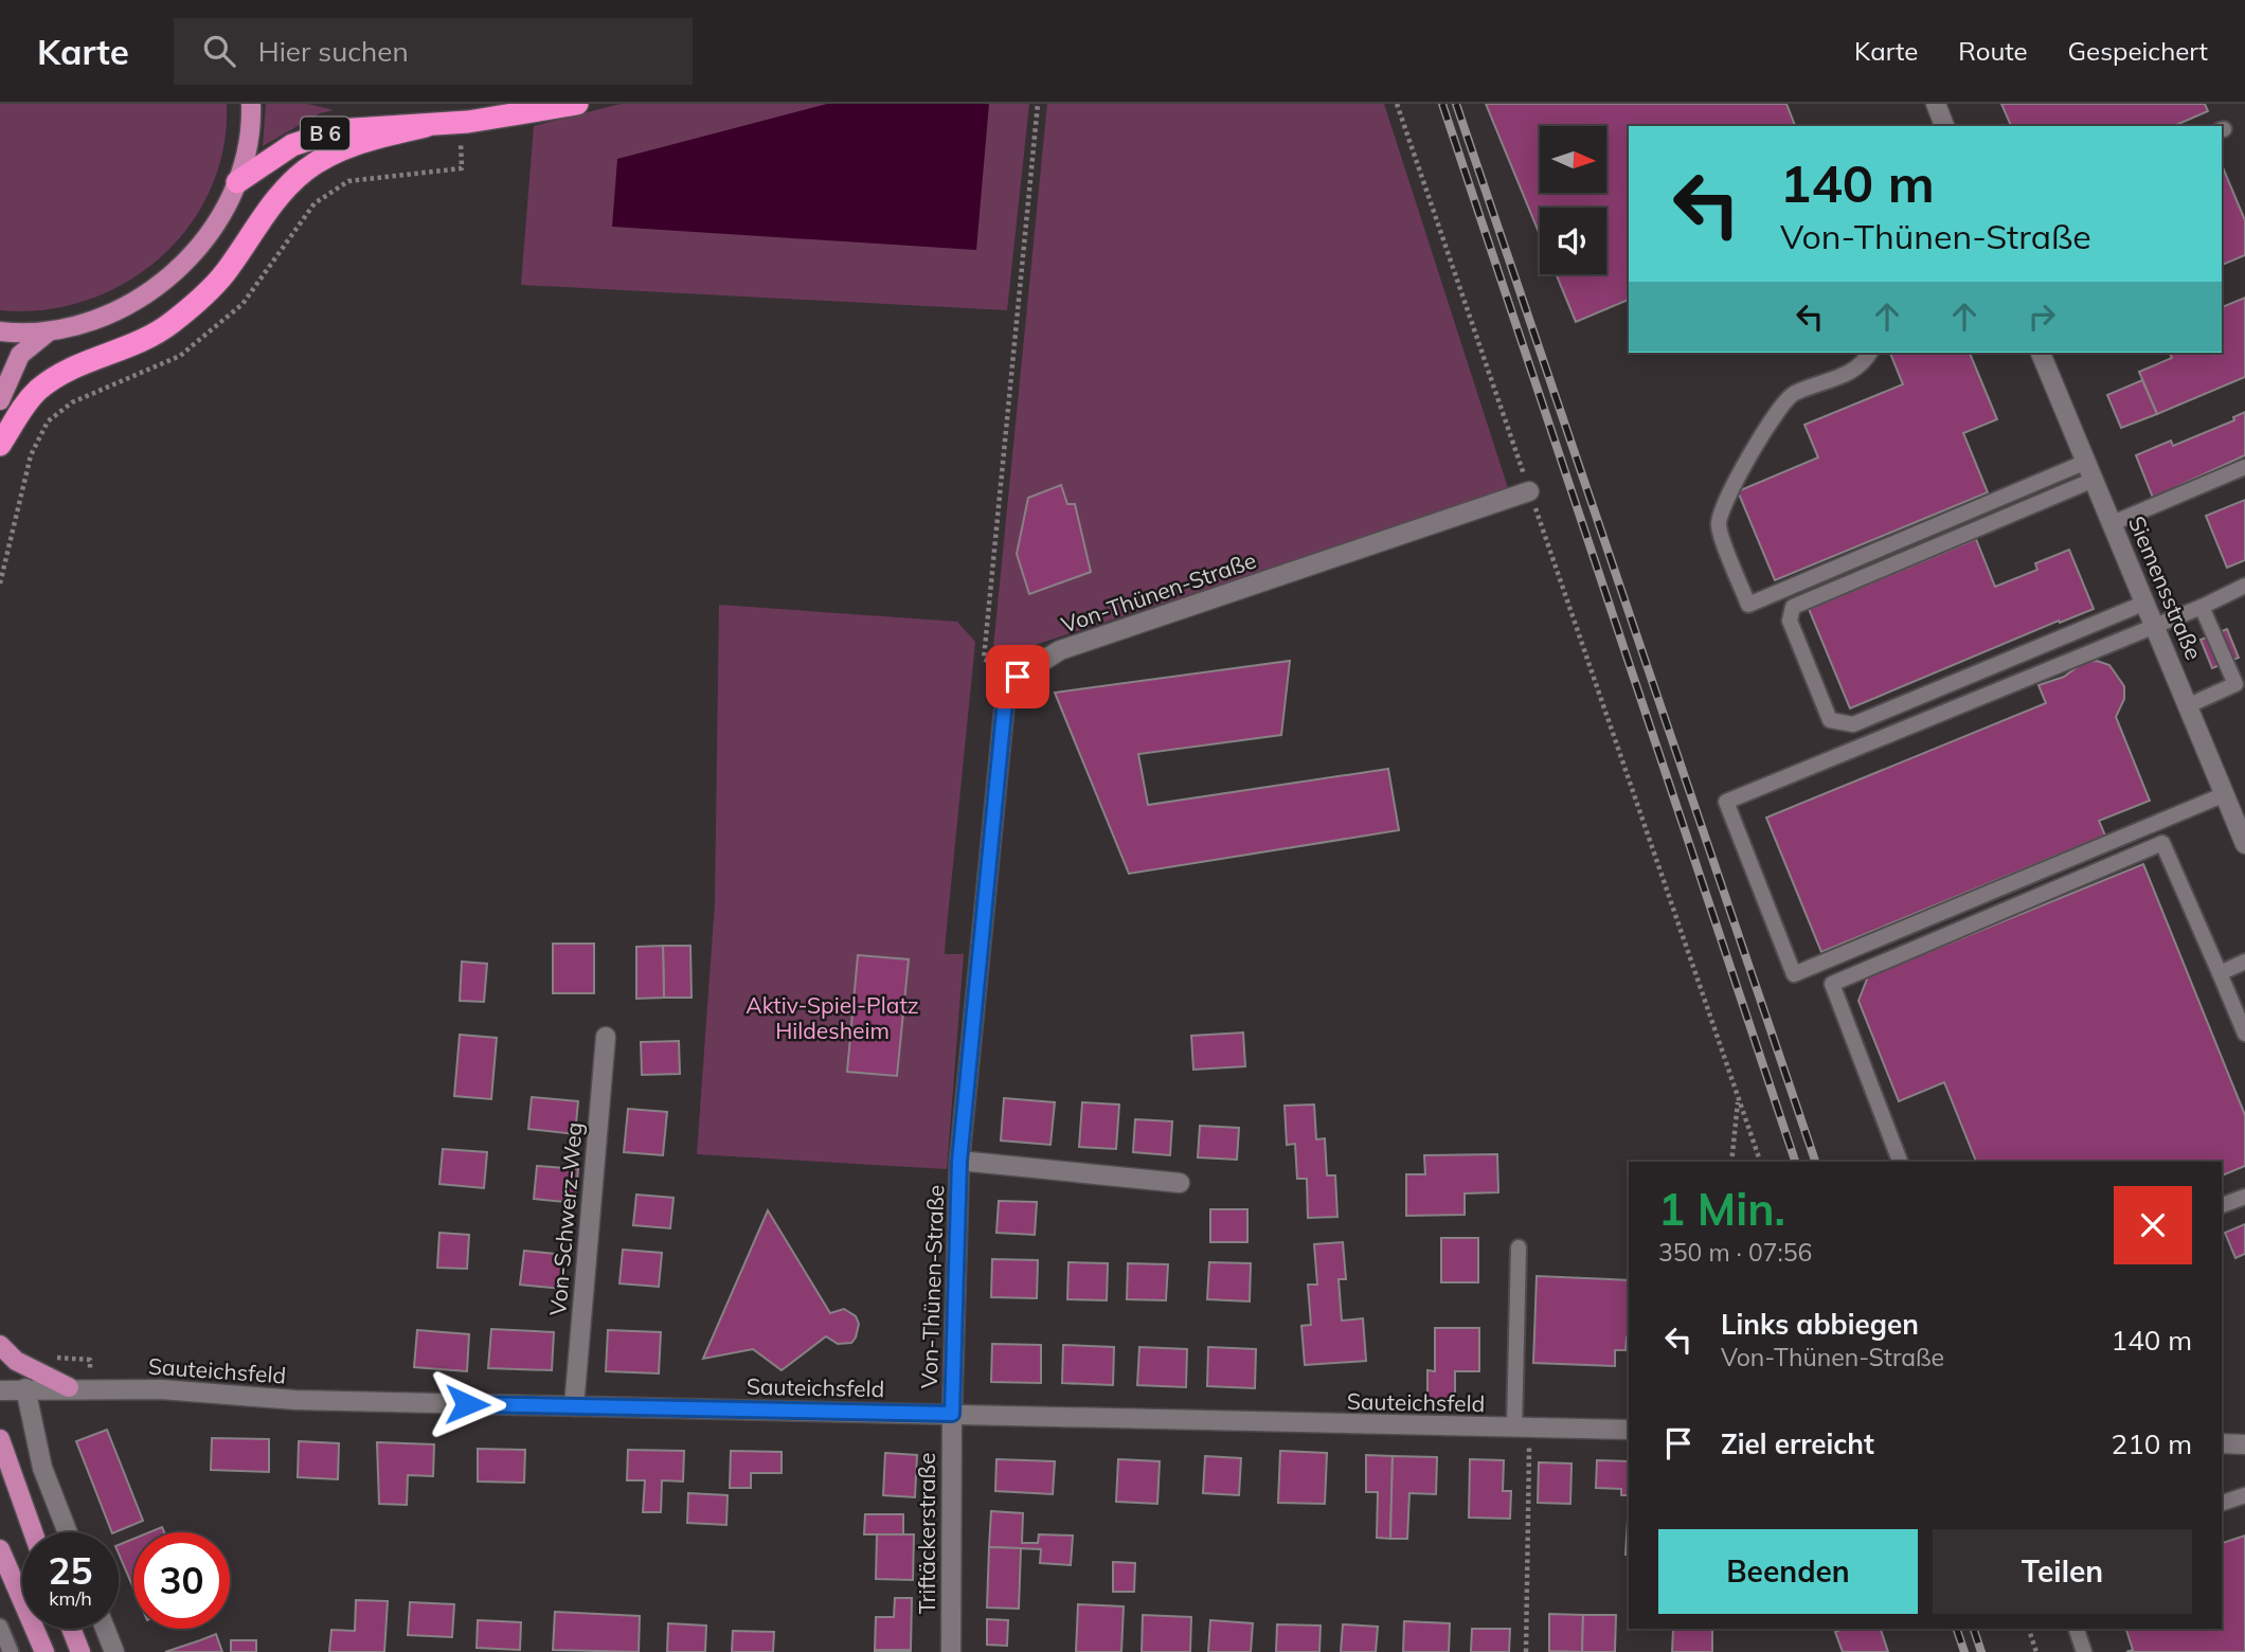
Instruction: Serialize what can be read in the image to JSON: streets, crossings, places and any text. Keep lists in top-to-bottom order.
{
  "streets": {
    "highway": ["B 6"],
    "street": [
      "Siemensstraße",
      "Von-Thünen-Straße",
      "Von-Schwerz-Weg",
      "Sauteichsfeld",
      "Triftäckerstraße"
    ]
  },
  "crossings": [
    ["Von-Thünen-Straße", "Sauteichsfeld"],
    ["Von-Thünen-Straße", "Triftäckerstraße"],
    ["Von-Schwerz-Weg", "Sauteichsfeld"],
    ["Sauteichsfeld", "Triftäckerstraße"]
  ],
  "parks": ["Aktiv-Spiel-Platz Hildesheim"],
  "north": "right",
  "page": {
    "header": "Karte",
    "search": "Hier suchen",
    "nav": ["Karte", "Route", "Gespeichert"],
    "turn": ["140 m", "Von-Thünen-Straße"],
    "heading": ["1 Min.", "350 m · 07:56"],
    "list": [
      {
        "name": "Links abbiegen",
        "note": "Von-Thünen-Straße",
        "value": "140 m"
      },
      {
        "name": "Ziel erreicht",
        "value": "210 m"
      }
    ],
    "buttons": ["Beenden", "Teilen"],
    "speed": "25 km/h",
    "limit": "30"
  }
}
